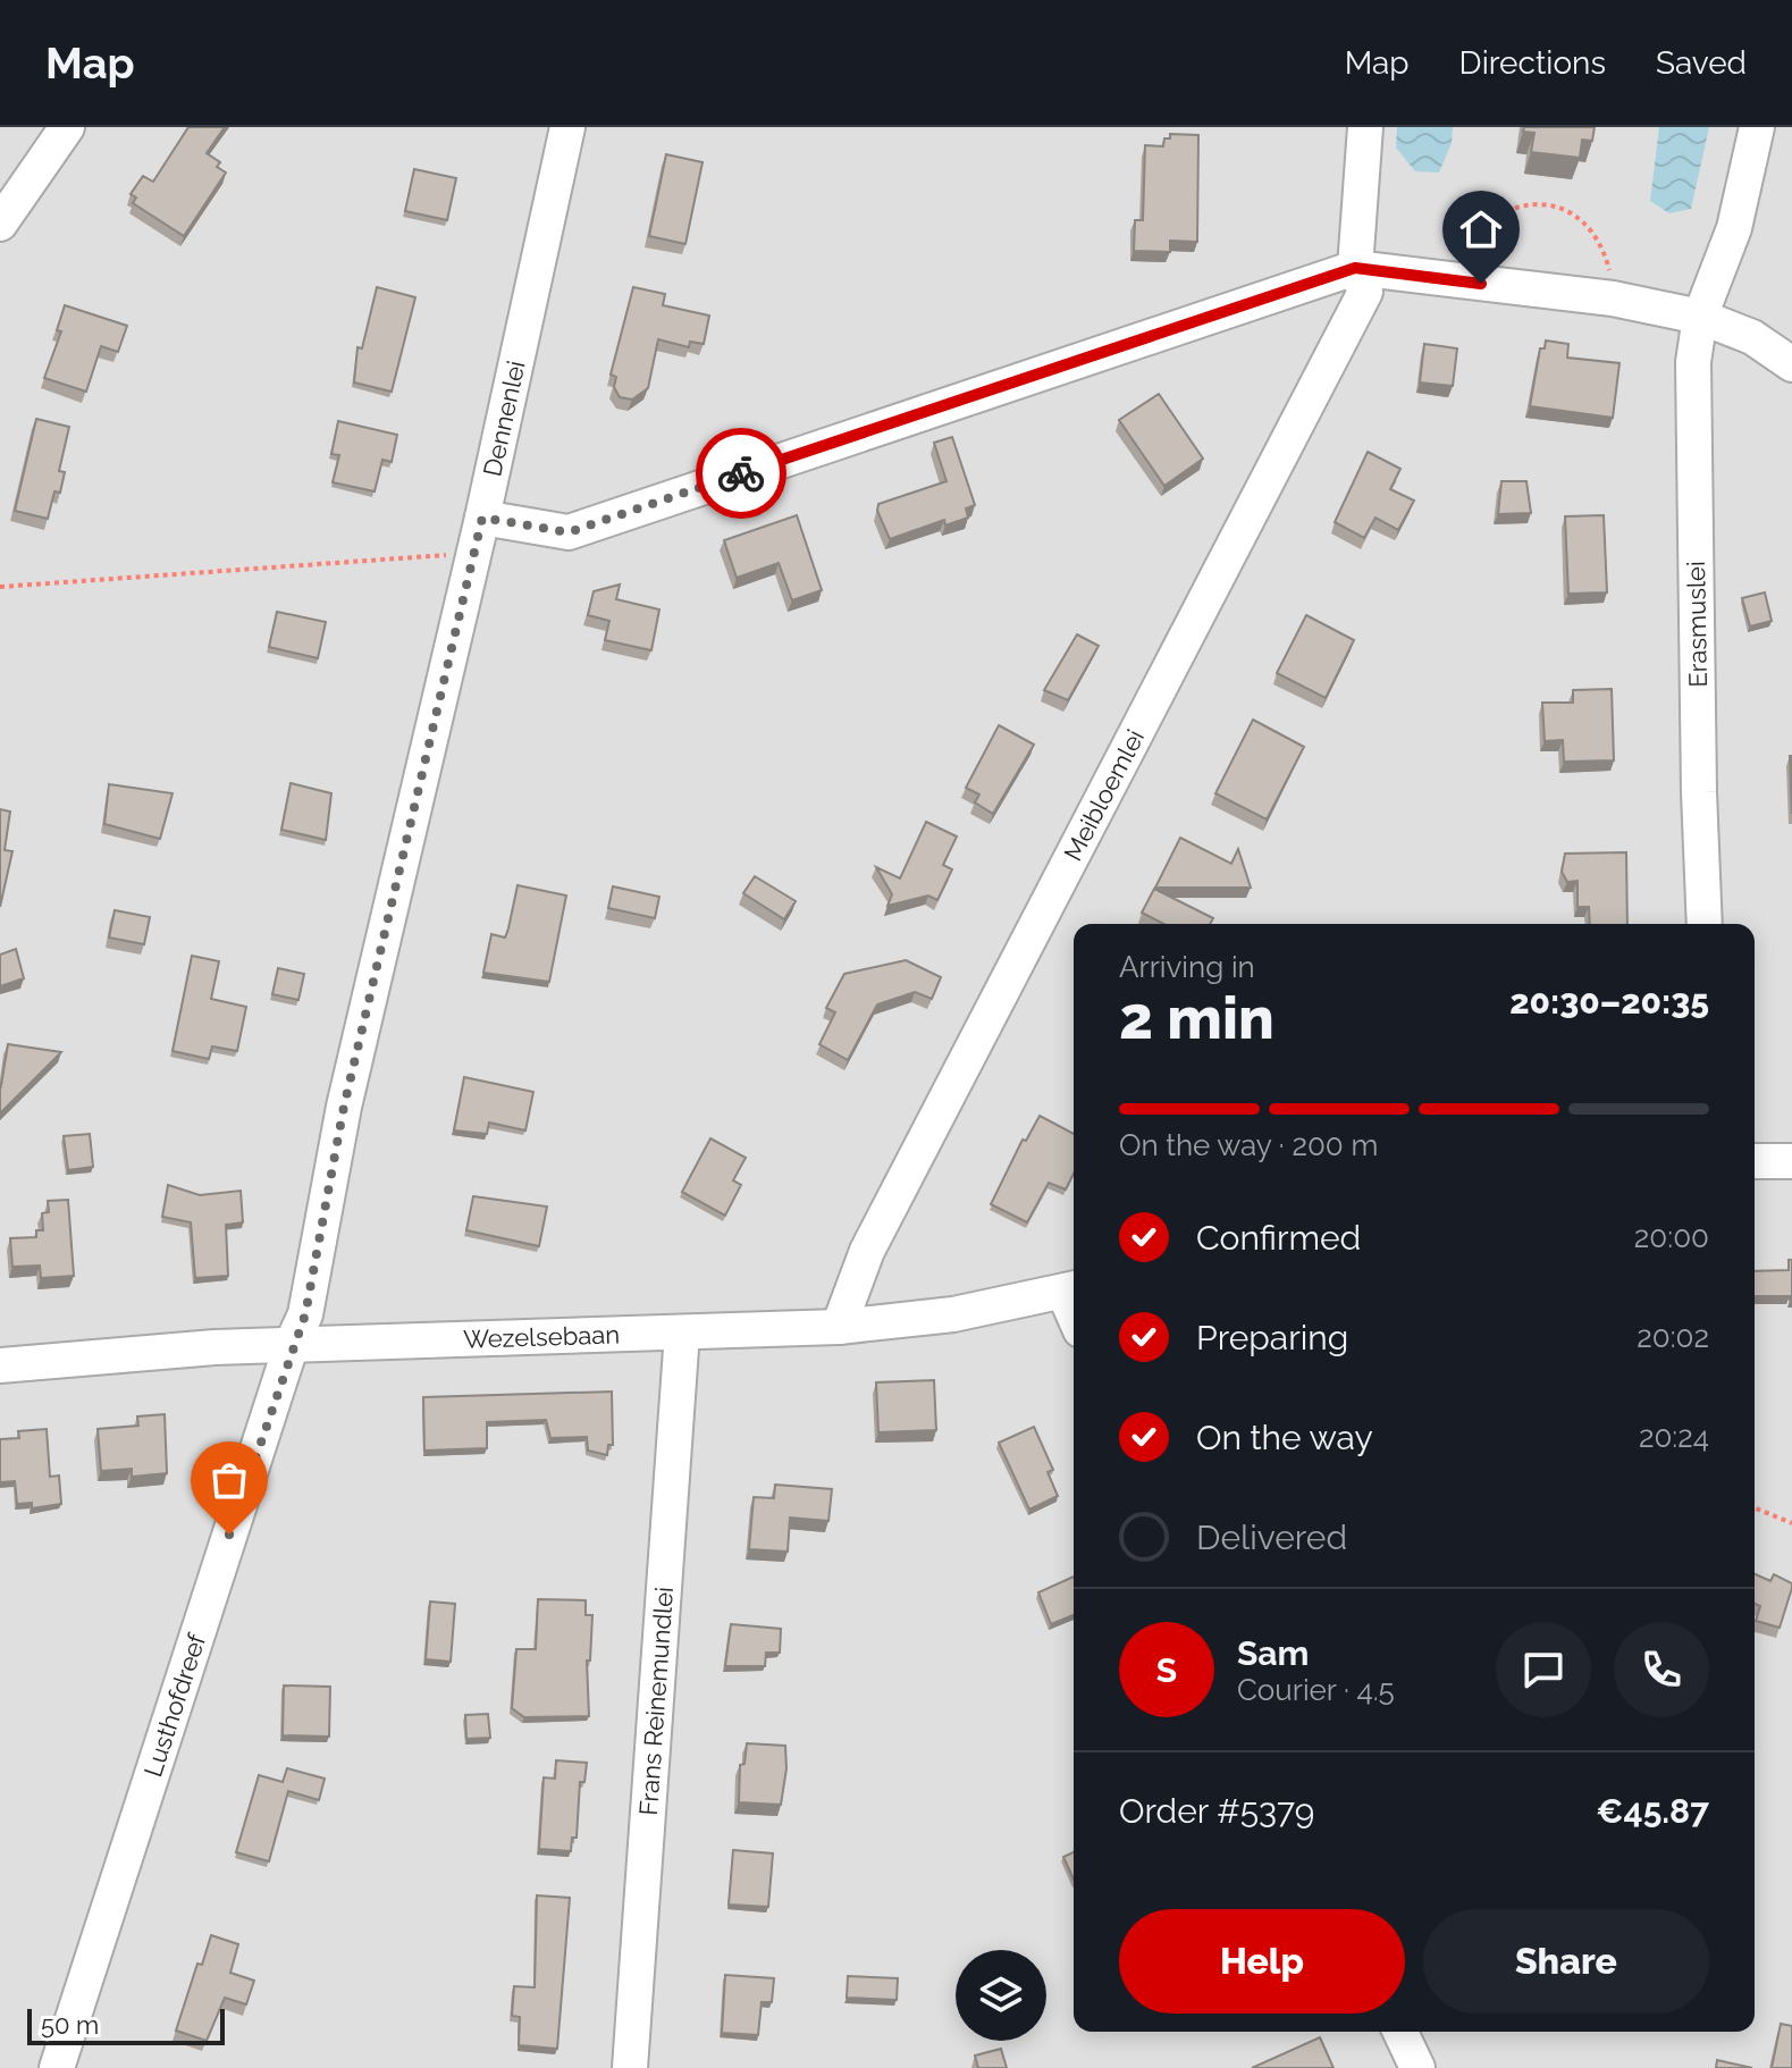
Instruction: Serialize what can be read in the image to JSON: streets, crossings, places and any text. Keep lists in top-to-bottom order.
{
  "streets": {
    "street": [
      "Dennenlei",
      "Erasmuslei",
      "Meibloemlei",
      "Wezelsebaan",
      "Frans Reinemundlei",
      "Lusthofdreef"
    ]
  },
  "crossings": [
    ["Dennenlei", "Wezelsebaan"],
    ["Dennenlei", "Lusthofdreef"],
    ["Meibloemlei", "Wezelsebaan"],
    ["Wezelsebaan", "Frans Reinemundlei"],
    ["Wezelsebaan", "Lusthofdreef"]
  ],
  "scale_bar": "50 m",
  "page": {
    "header": "Map",
    "nav": ["Map", "Directions", "Saved"],
    "heading": ["2 min", "Arriving in", "20:30–20:35"],
    "panel": [
      "Sam",
      "Courier · 4.5",
      "Order #5379",
      "€45.87"
    ],
    "bar": "On the way · 200 m",
    "list": [
      ["Confirmed", "20:00"],
      ["Preparing", "20:02"],
      ["On the way", "20:24"],
      "Delivered"
    ],
    "round": "S",
    "buttons": ["Help", "Share"],
    "scale": "50 m"
  }
}
